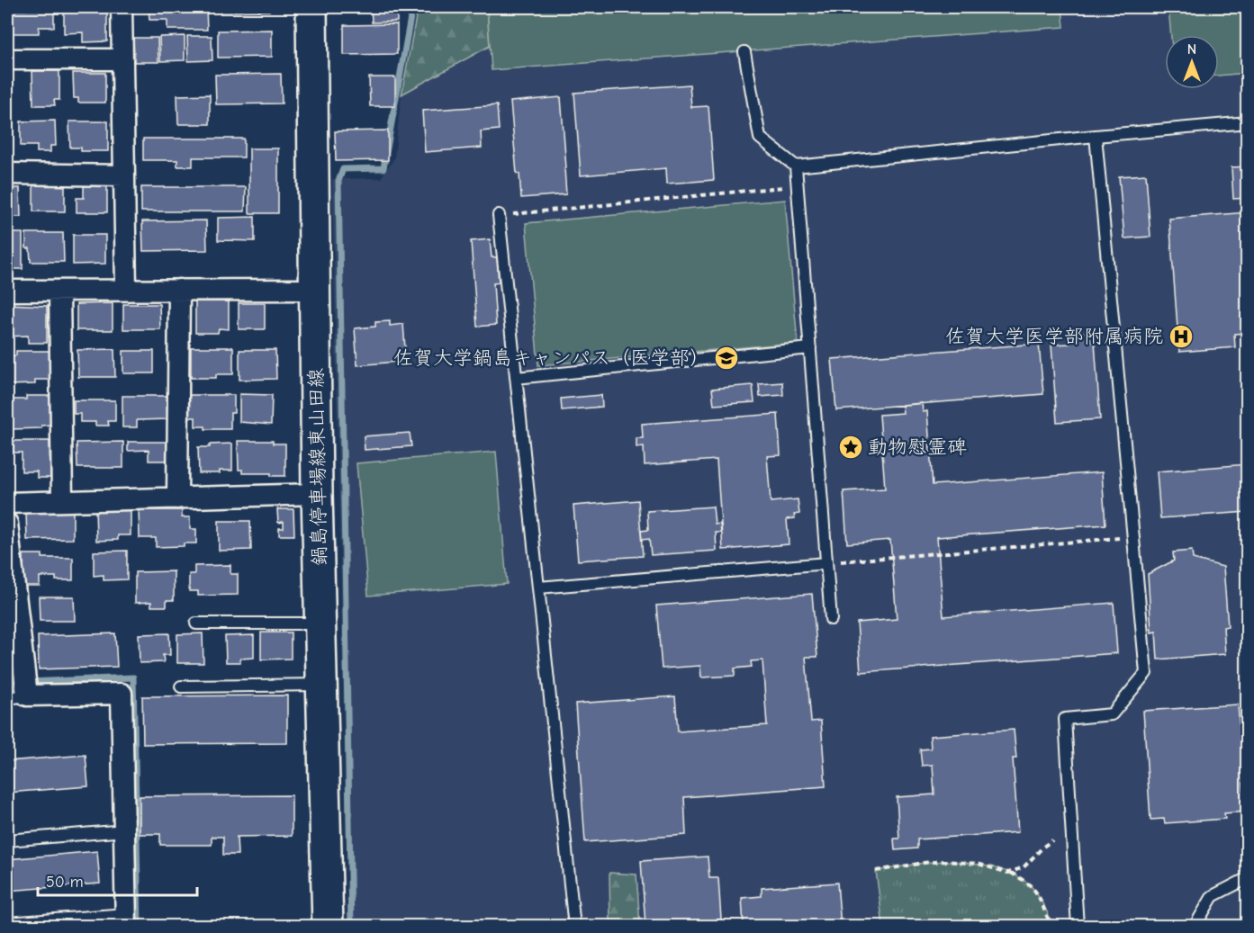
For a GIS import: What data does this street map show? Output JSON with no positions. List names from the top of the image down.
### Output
{
  "streets": {
    "main road": ["鍋島停車場線東山田線"]
  },
  "places": {
    "hospital": ["佐賀大学医学部附属病院"],
    "school or university": ["佐賀大学鍋島キャンパス（医学部）"],
    "place": ["動物慰霊碑"]
  },
  "scale_bar": "50 m",
  "north": "top"
}
